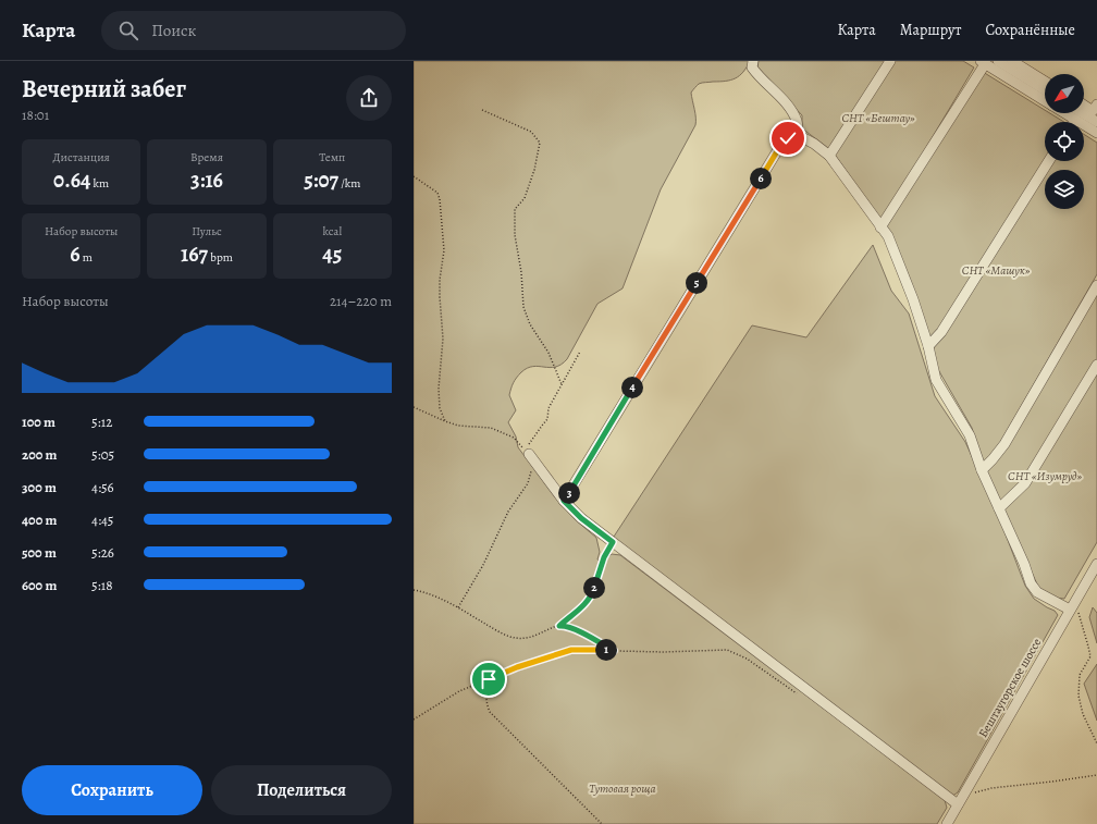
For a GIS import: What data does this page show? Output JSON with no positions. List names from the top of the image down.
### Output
{
  "streets": {
    "street": ["Бештаугорское шоссе"]
  },
  "parks": [
    "СНТ «Бештау»",
    "СНТ «Машук»",
    "СНТ «Изумруд»",
    "Тутовая роща"
  ],
  "north": "bottom left",
  "page": {
    "header": "Карта",
    "search": "Поиск",
    "nav": ["Карта", "Маршрут", "Сохранённые"],
    "heading": ["Вечерний забег", "18:01"],
    "stats": [
      ["Дистанция", "0.64 km"],
      ["Время", "3:16"],
      ["Темп", "5:07 /km"],
      ["Набор высоты", "6 m"],
      ["Пульс", "167 bpm"],
      ["kcal", "45"]
    ],
    "pins": [
      "6",
      "5",
      "4",
      "3",
      "2",
      "1"
    ],
    "chart": ["Набор высоты", "214–220 m"],
    "list": [
      {
        "name": "100 m",
        "note": "5:12"
      },
      {
        "name": "200 m",
        "note": "5:05"
      },
      {
        "name": "300 m",
        "note": "4:56"
      },
      {
        "name": "400 m",
        "note": "4:45"
      },
      {
        "name": "500 m",
        "note": "5:26"
      },
      {
        "name": "600 m",
        "note": "5:18"
      }
    ],
    "buttons": ["Сохранить", "Поделиться"]
  }
}
